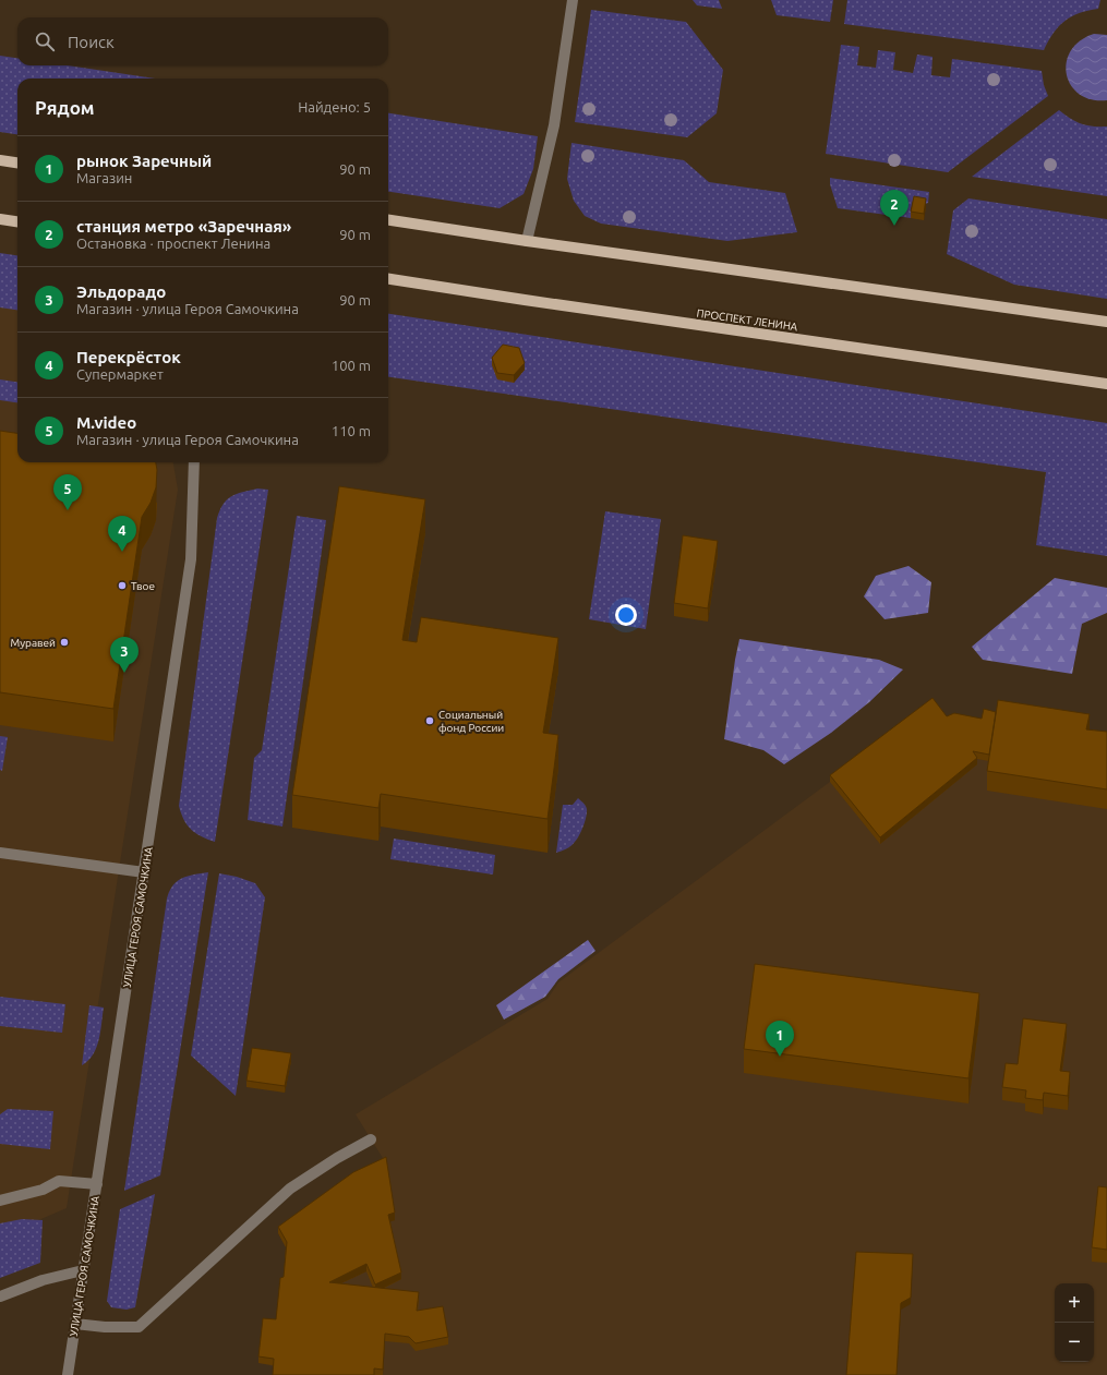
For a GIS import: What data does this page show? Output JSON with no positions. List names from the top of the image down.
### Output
{
  "streets": {
    "main road": ["ПРОСПЕКТ ЛЕНИНА"],
    "street": ["УЛИЦА ГЕРОЯ САМОЧКИНА"]
  },
  "places": ["Твое", "Муравей", "Социальный фонд России"],
  "page": {
    "search": "Поиск",
    "heading": ["Рядом", "Найдено: 5"],
    "list": [
      {
        "mark": "1",
        "name": "рынок Заречный",
        "note": "Магазин",
        "value": "90 m"
      },
      {
        "mark": "2",
        "name": "станция метро «Заречная»",
        "note": "Остановка · проспект Ленина",
        "value": "90 m"
      },
      {
        "mark": "3",
        "name": "Эльдорадо",
        "note": "Магазин · улица Героя Самочкина",
        "value": "90 m"
      },
      {
        "mark": "4",
        "name": "Перекрёсток",
        "note": "Супермаркет",
        "value": "100 m"
      },
      {
        "mark": "5",
        "name": "M.video",
        "note": "Магазин · улица Героя Самочкина",
        "value": "110 m"
      }
    ],
    "pins": [
      "2",
      "5",
      "4",
      "3",
      "1"
    ],
    "map_buttons": ["+", "−"]
  }
}
